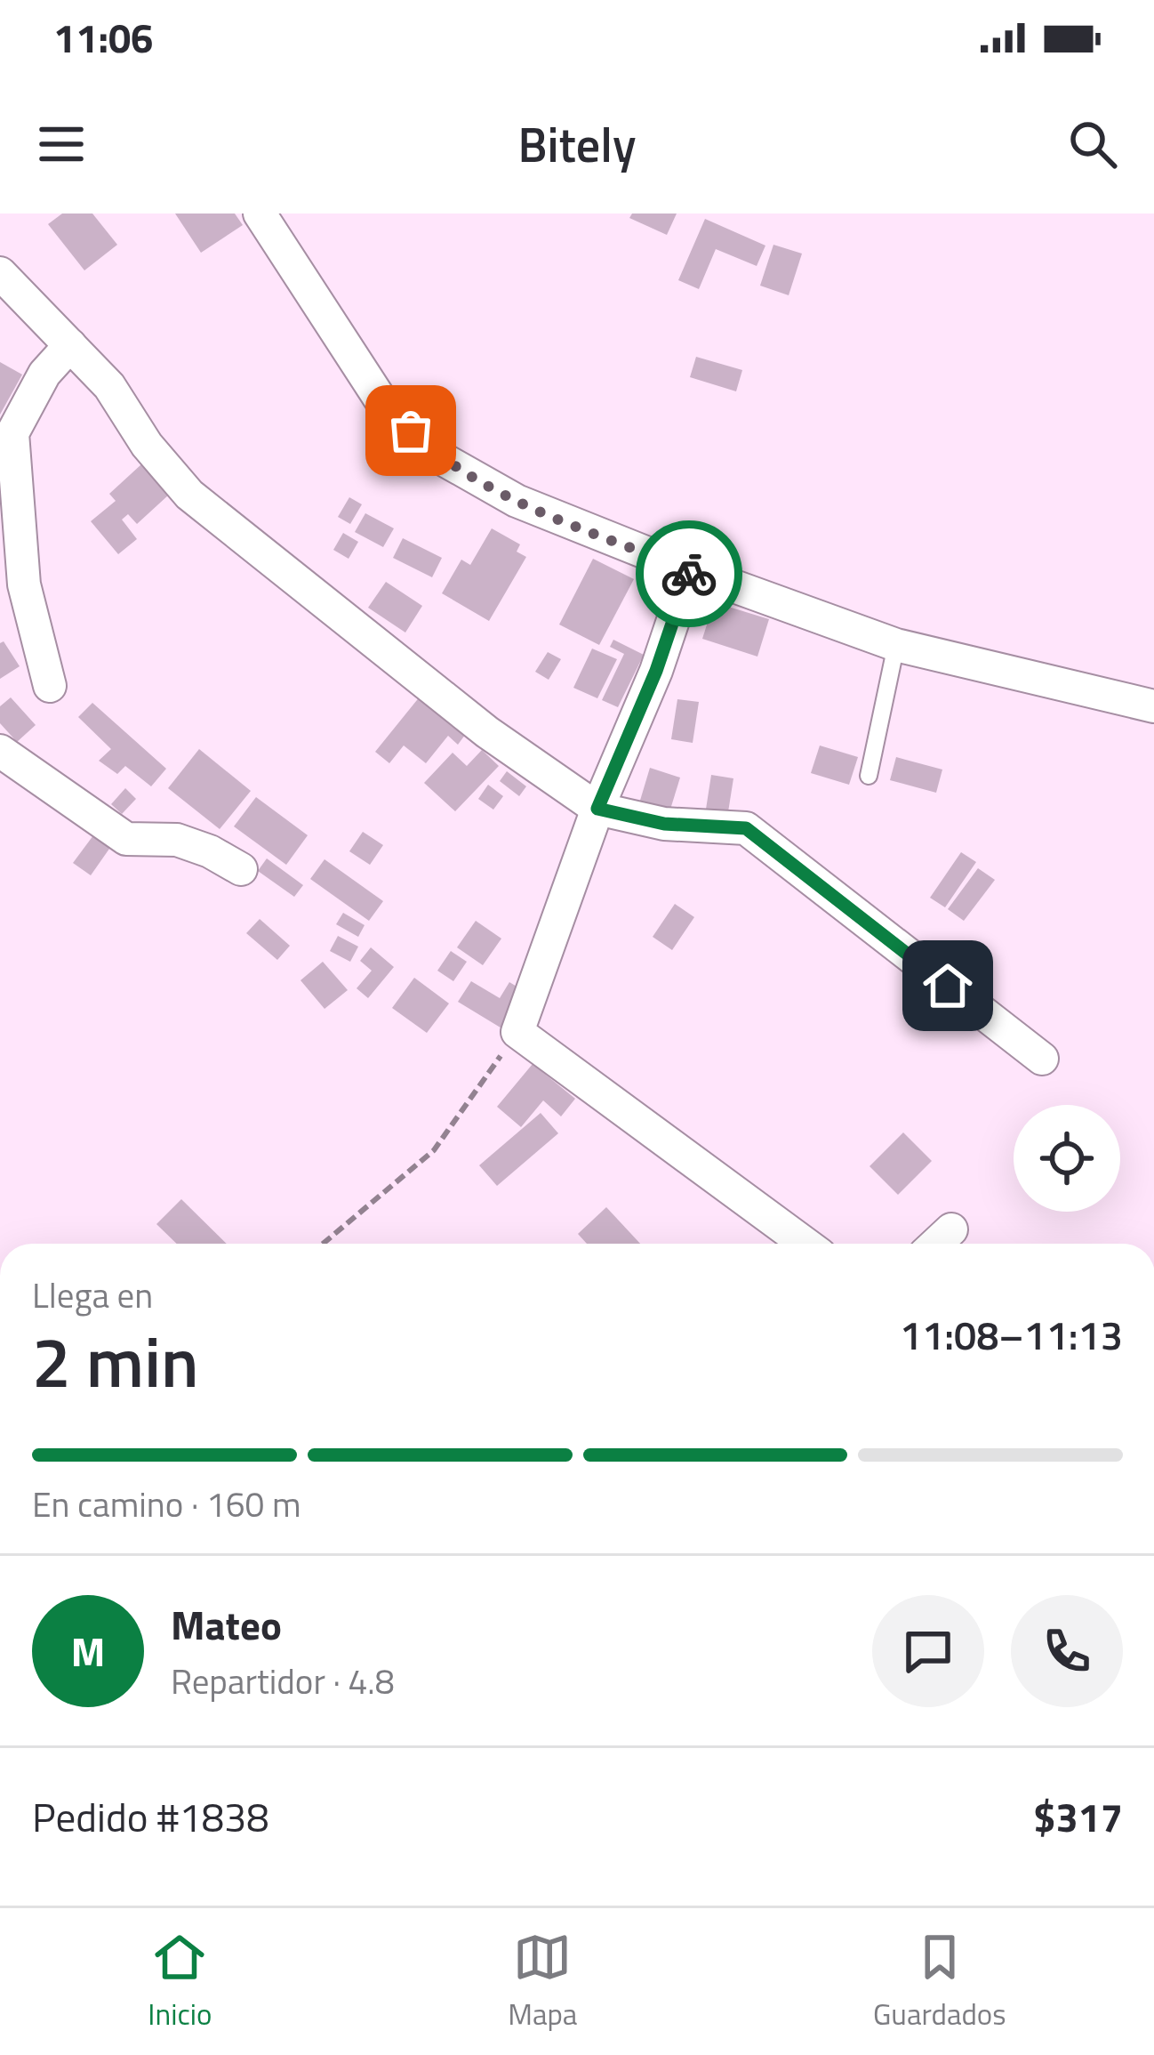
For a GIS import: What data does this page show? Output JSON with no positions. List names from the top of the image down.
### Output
{
  "page": {
    "status": "11:06",
    "header": "Bitely",
    "heading": ["2 min", "Llega en", "11:08–11:13"],
    "panel": [
      "Mateo",
      "Repartidor · 4.8",
      "Pedido #1838",
      "$317"
    ],
    "bar": "En camino · 160 m",
    "round": "M",
    "tabs": ["Inicio", "Mapa", "Guardados"]
  }
}
